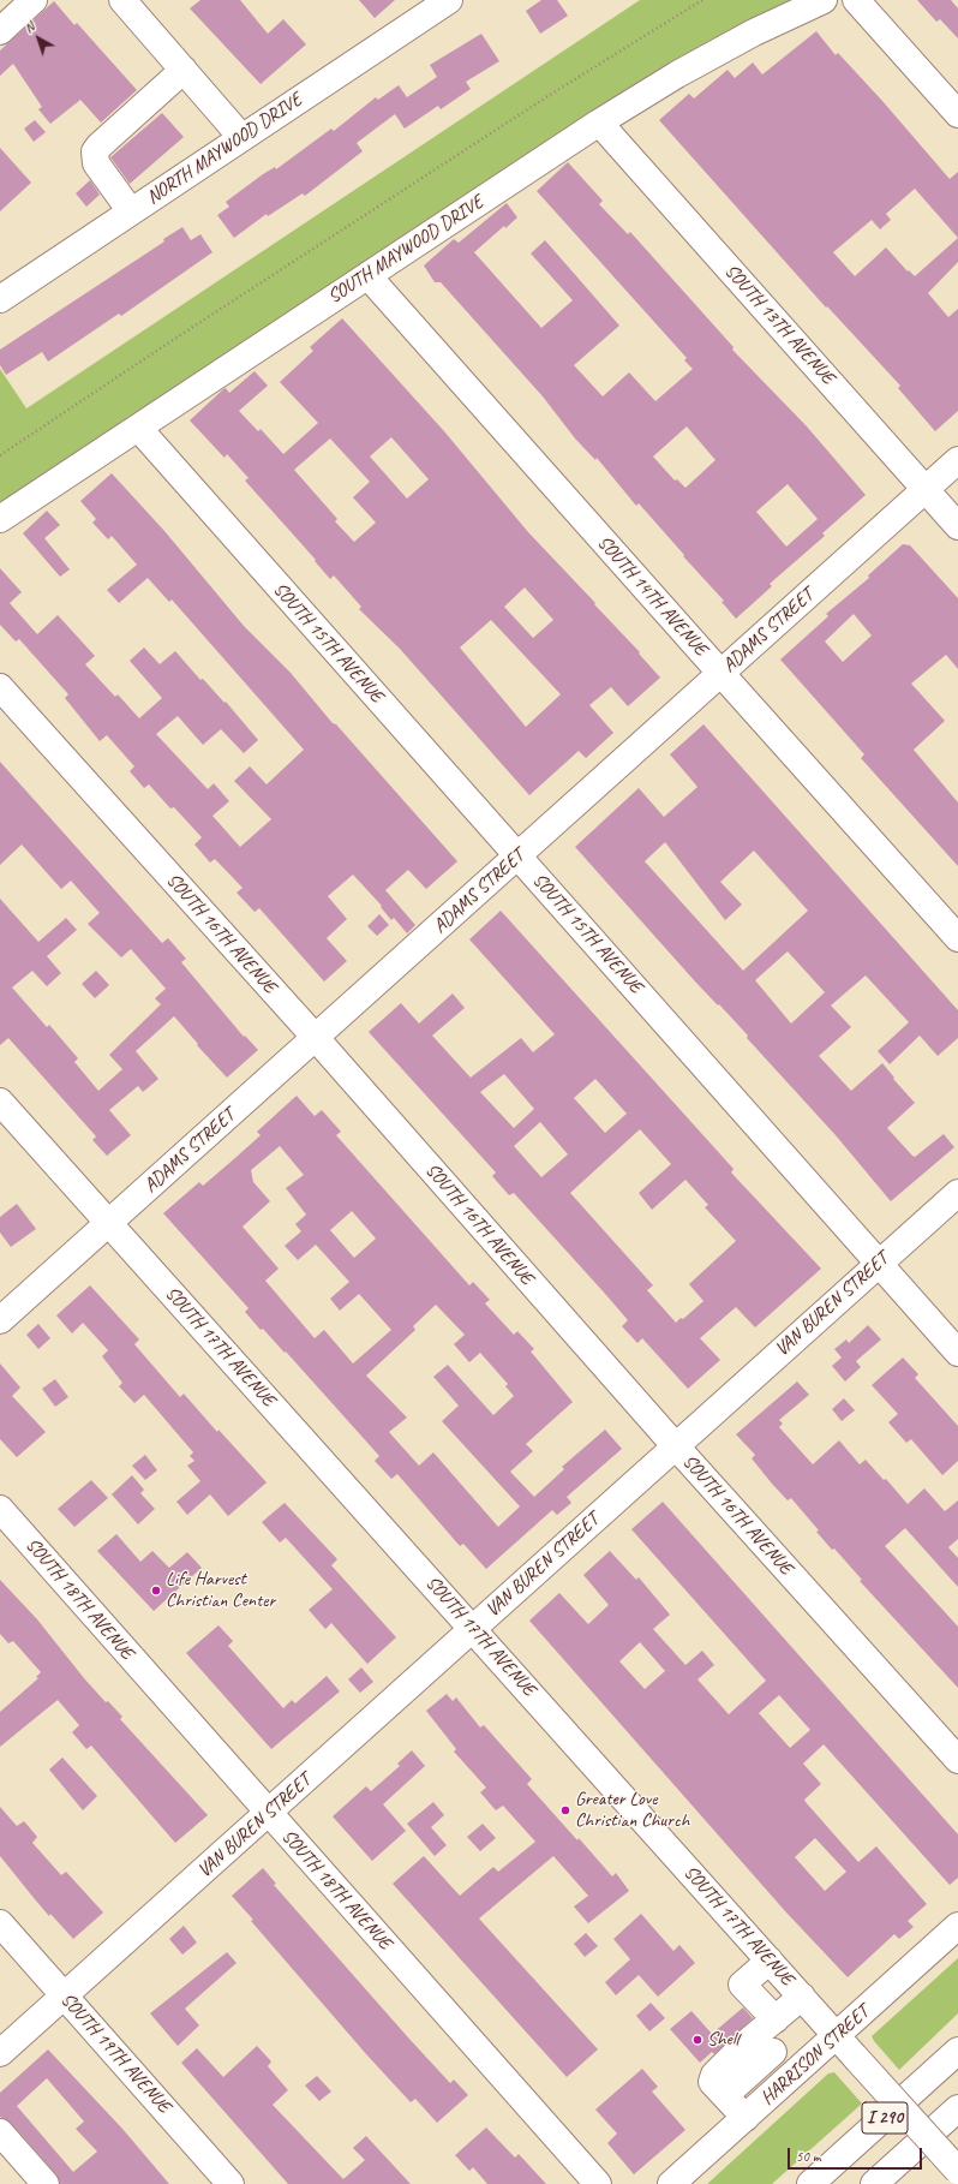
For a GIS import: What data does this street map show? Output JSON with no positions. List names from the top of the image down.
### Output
{
  "streets": {
    "main road": [
      "NORTH MAYWOOD DRIVE",
      "SOUTH MAYWOOD DRIVE",
      "SOUTH 13TH AVENUE",
      "SOUTH 14TH AVENUE",
      "ADAMS STREET",
      "SOUTH 15TH AVENUE",
      "SOUTH 16TH AVENUE",
      "VAN BUREN STREET",
      "SOUTH 17TH AVENUE",
      "SOUTH 18TH AVENUE",
      "SOUTH 19TH AVENUE",
      "HARRISON STREET",
      "I 290"
    ]
  },
  "crossings": [
    ["SOUTH MAYWOOD DRIVE", "SOUTH 13TH AVENUE"],
    ["SOUTH MAYWOOD DRIVE", "SOUTH 14TH AVENUE"],
    ["SOUTH MAYWOOD DRIVE", "SOUTH 15TH AVENUE"],
    ["SOUTH 13TH AVENUE", "ADAMS STREET"],
    ["SOUTH 14TH AVENUE", "ADAMS STREET"],
    ["ADAMS STREET", "SOUTH 15TH AVENUE"],
    ["ADAMS STREET", "SOUTH 16TH AVENUE"],
    ["ADAMS STREET", "SOUTH 17TH AVENUE"],
    ["SOUTH 15TH AVENUE", "VAN BUREN STREET"],
    ["SOUTH 16TH AVENUE", "VAN BUREN STREET"],
    ["VAN BUREN STREET", "SOUTH 17TH AVENUE"],
    ["VAN BUREN STREET", "SOUTH 18TH AVENUE"],
    ["VAN BUREN STREET", "SOUTH 19TH AVENUE"],
    ["SOUTH 17TH AVENUE", "HARRISON STREET"]
  ],
  "places": ["Life Harvest Christian Center", "Greater Love Christian Church", "Shell"],
  "scale_bar": "50 m",
  "north": "top left"
}
